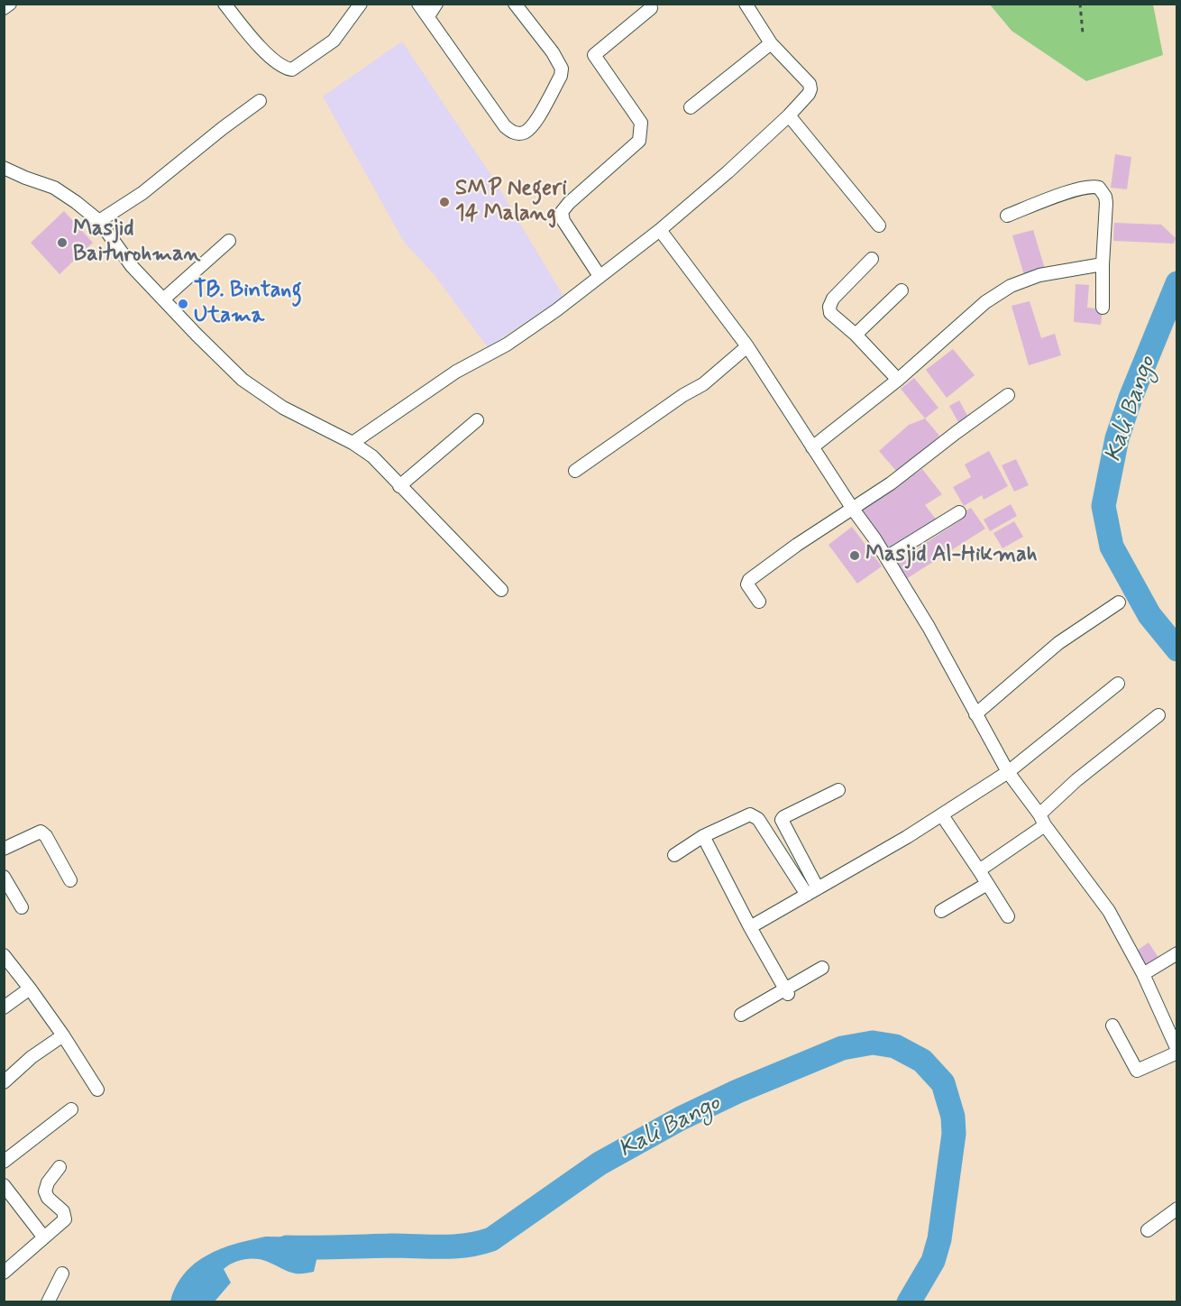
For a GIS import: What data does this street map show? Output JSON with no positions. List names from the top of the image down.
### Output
{
  "water": ["Kali Bango"],
  "places": [
    "SMP Negeri 14 Malang",
    "Masjid Baiturohman",
    "TB. Bintang Utama",
    "Masjid Al-Hikmah"
  ]
}
